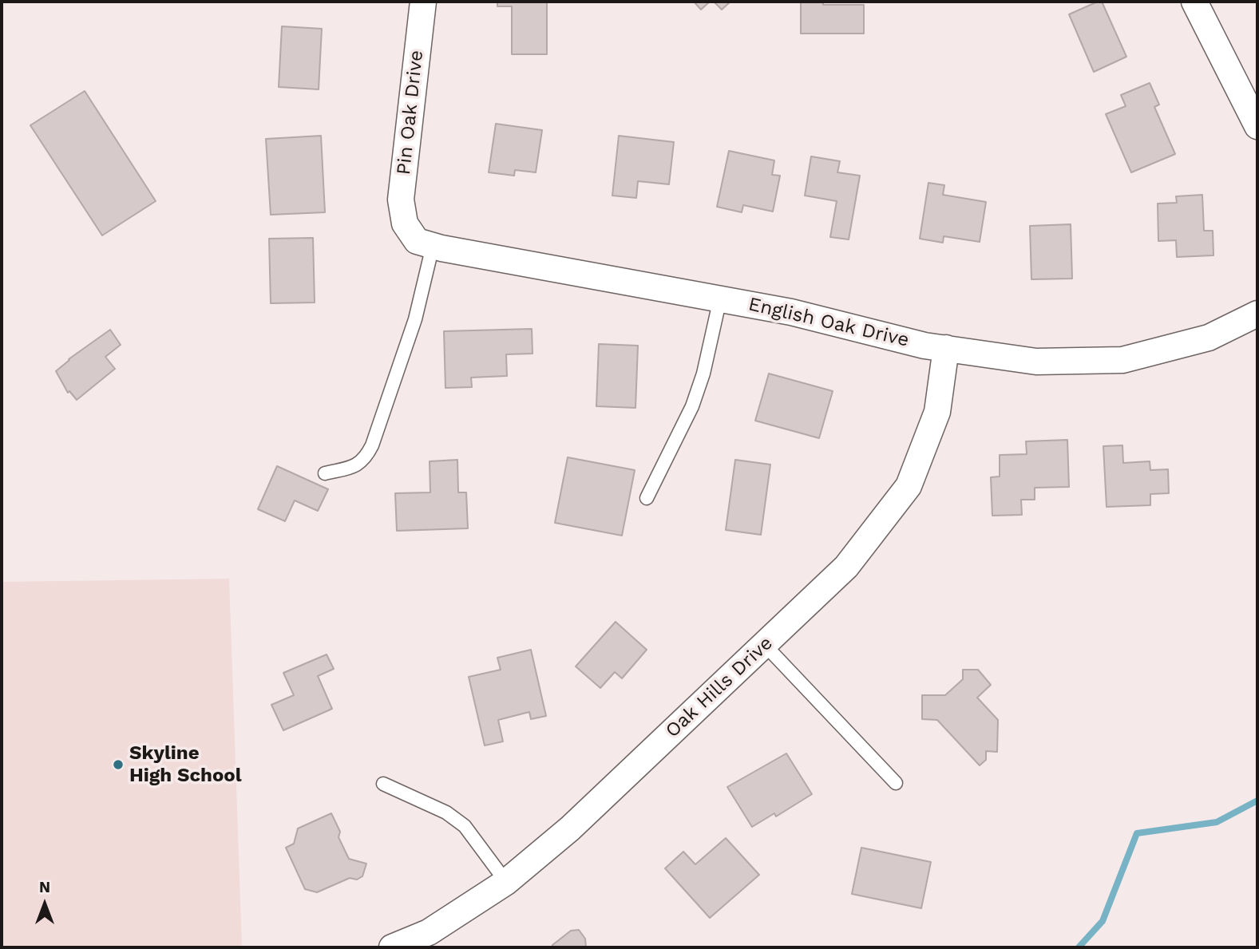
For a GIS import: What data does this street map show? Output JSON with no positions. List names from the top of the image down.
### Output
{
  "streets": {
    "street": ["Pin Oak Drive", "English Oak Drive", "Oak Hills Drive"]
  },
  "crossings": [
    ["Pin Oak Drive", "English Oak Drive"],
    ["English Oak Drive", "Oak Hills Drive"]
  ],
  "places": ["Skyline High School"],
  "north": "top"
}
